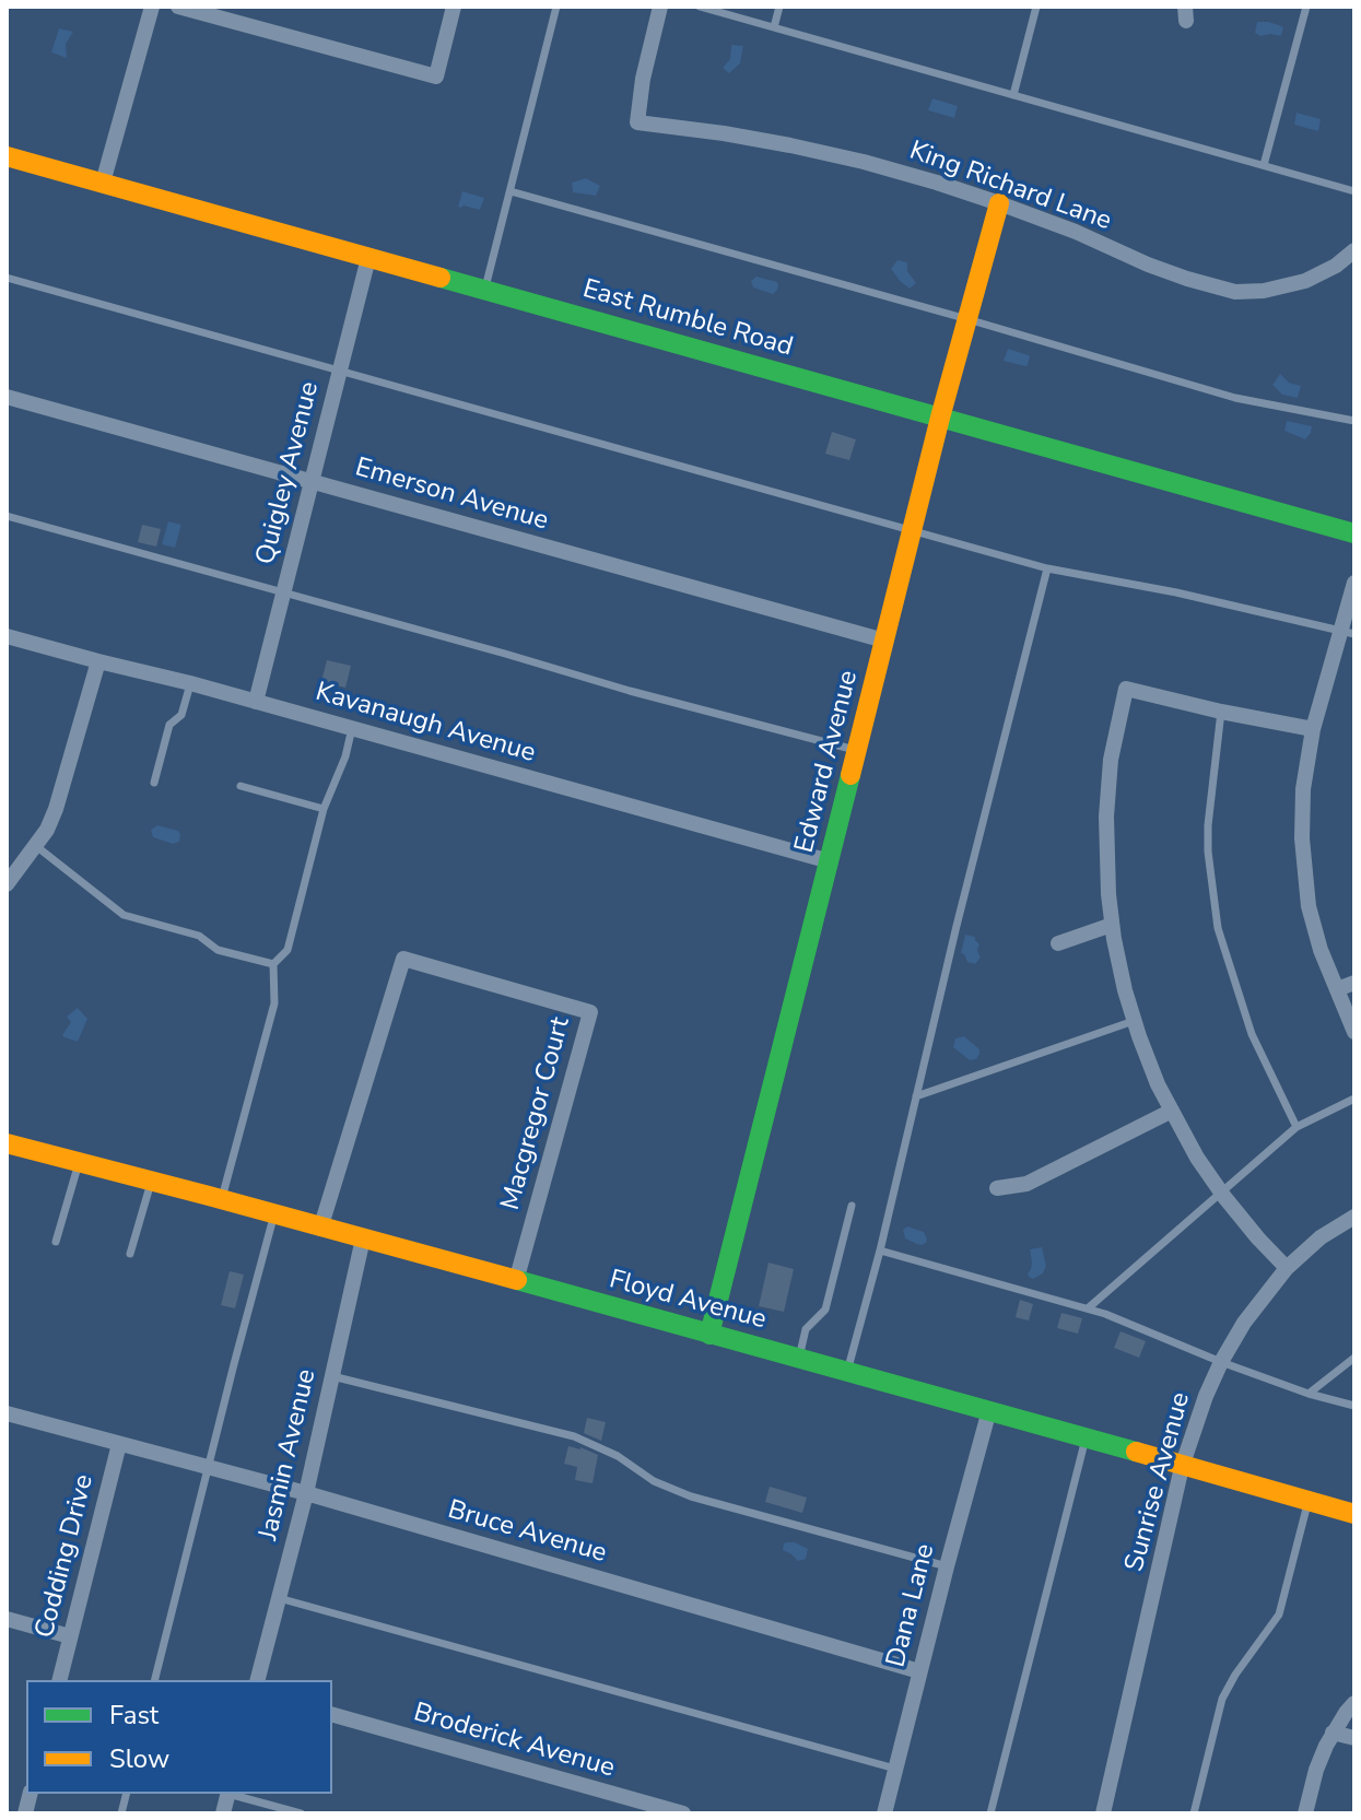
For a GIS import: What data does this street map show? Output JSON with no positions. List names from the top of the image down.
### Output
{
  "streets": {
    "street": [
      "King Richard Lane",
      "East Rumble Road",
      "Quigley Avenue",
      "Emerson Avenue",
      "Kavanaugh Avenue",
      "Edward Avenue",
      "Macgregor Court",
      "Floyd Avenue",
      "Jasmin Avenue",
      "Sunrise Avenue",
      "Bruce Avenue",
      "Codding Drive",
      "Dana Lane",
      "Broderick Avenue"
    ]
  },
  "crossings": [
    ["King Richard Lane", "Edward Avenue"],
    ["East Rumble Road", "Quigley Avenue"],
    ["East Rumble Road", "Edward Avenue"],
    ["Quigley Avenue", "Emerson Avenue"],
    ["Quigley Avenue", "Kavanaugh Avenue"],
    ["Emerson Avenue", "Edward Avenue"],
    ["Kavanaugh Avenue", "Edward Avenue"],
    ["Edward Avenue", "Floyd Avenue"],
    ["Macgregor Court", "Floyd Avenue"],
    ["Floyd Avenue", "Jasmin Avenue"],
    ["Floyd Avenue", "Sunrise Avenue"],
    ["Floyd Avenue", "Dana Lane"],
    ["Jasmin Avenue", "Bruce Avenue"],
    ["Bruce Avenue", "Codding Drive"],
    ["Bruce Avenue", "Dana Lane"]
  ],
  "legend": ["Fast", "Slow"]
}
